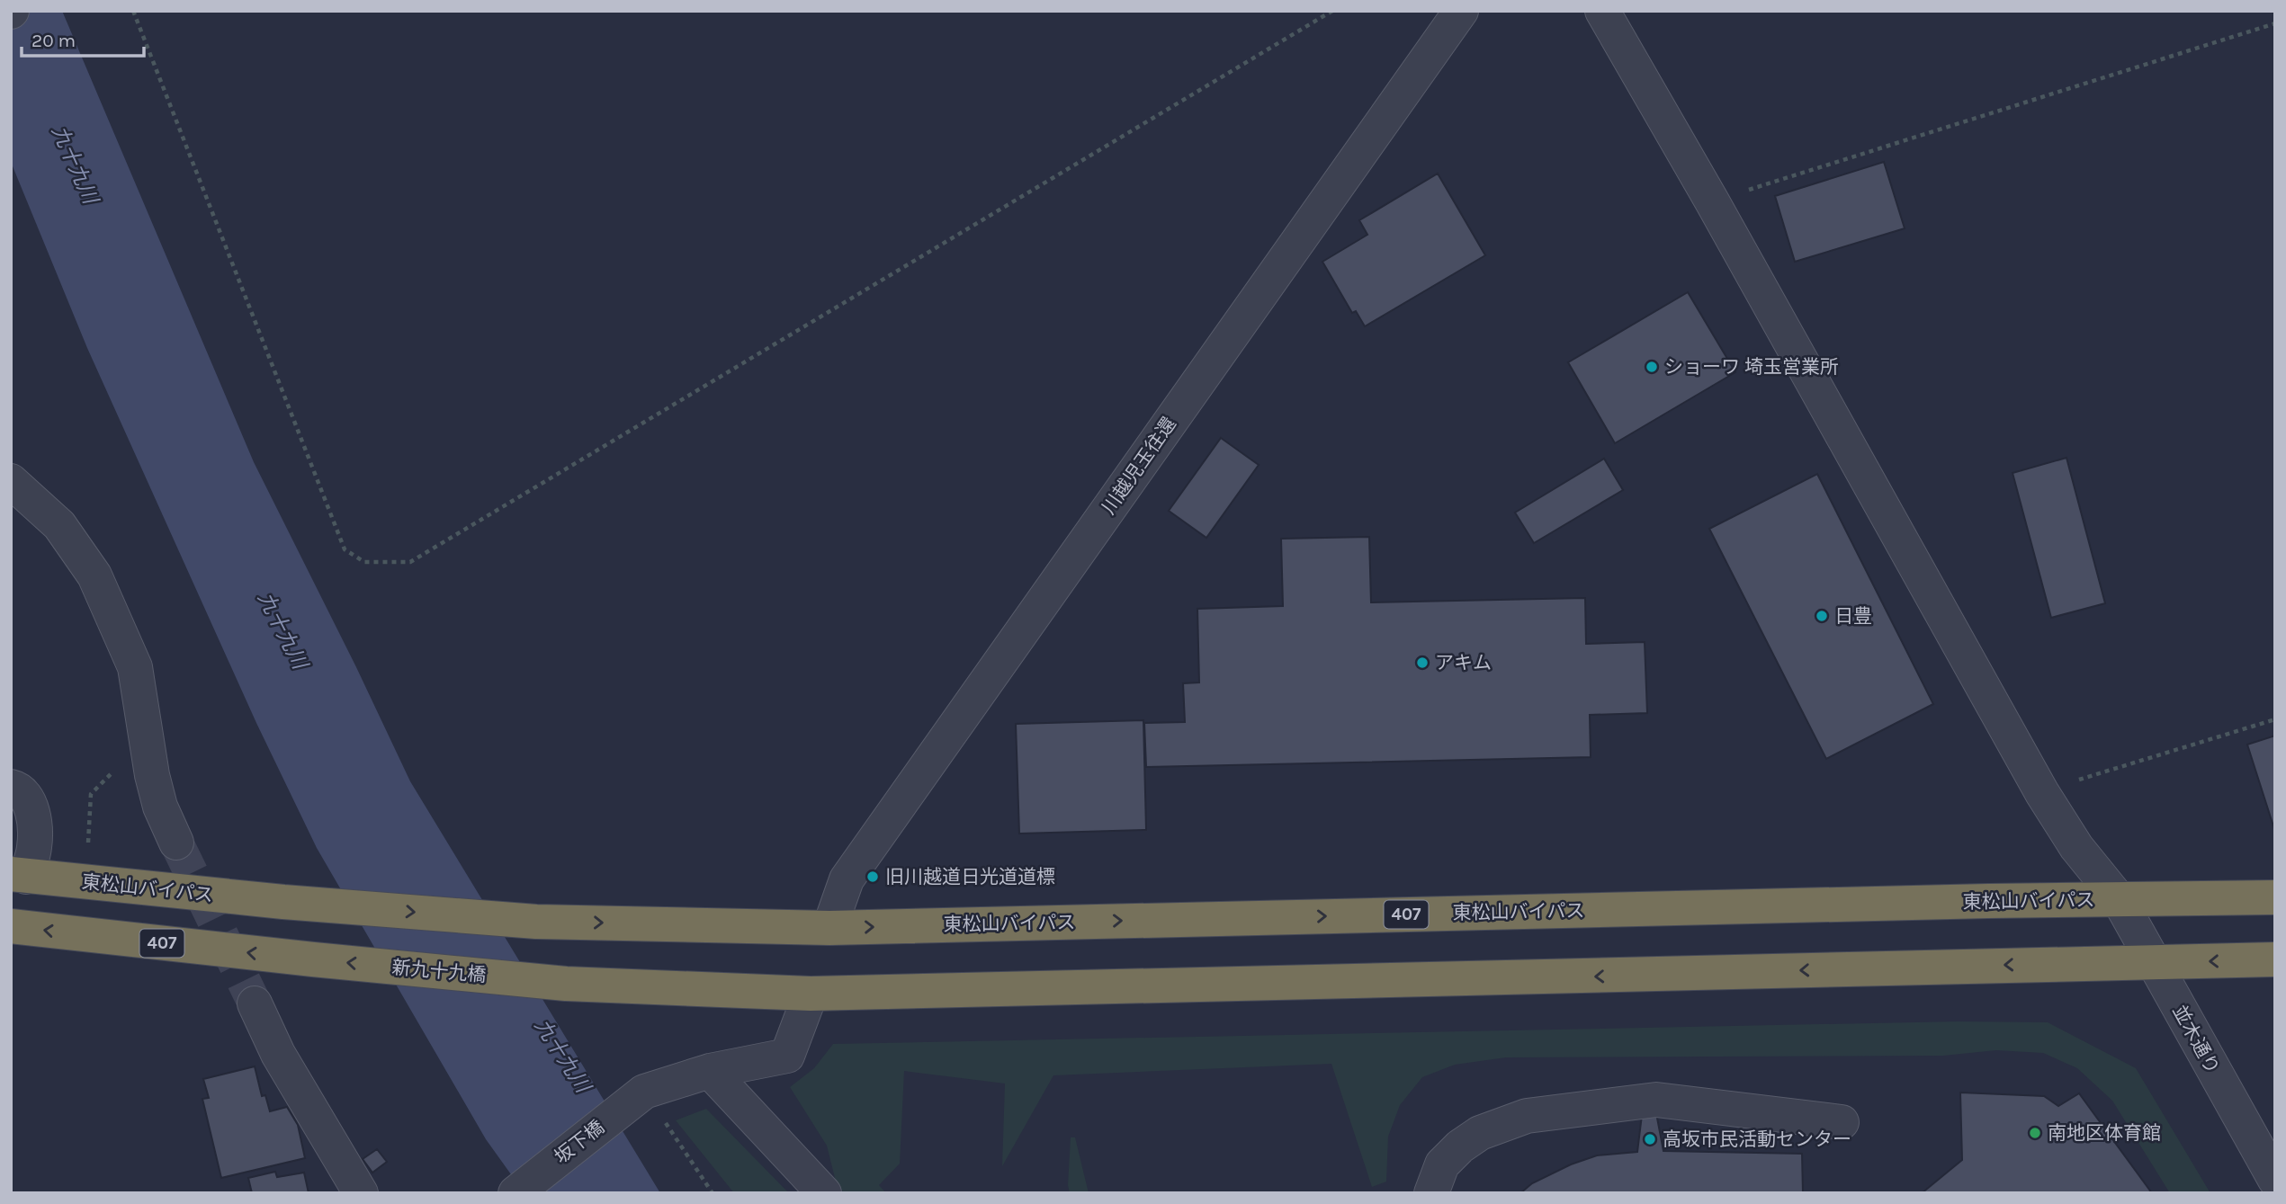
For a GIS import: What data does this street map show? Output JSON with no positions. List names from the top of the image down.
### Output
{
  "streets": {
    "highway": ["東松山バイパス", "407", "新九十九橋"],
    "street": ["川越児玉往還", "並木通り", "坂下橋"]
  },
  "crossings": [
    ["川越児玉往還", "東松山バイパス"],
    ["東松山バイパス", "並木通り"],
    ["407", "新九十九橋"],
    ["407", "並木通り"]
  ],
  "one_way": ["新九十九橋"],
  "water": ["九十九川"],
  "places": [
    "ショーワ 埼玉営業所",
    "日豊",
    "アキム",
    "旧川越道日光道道標",
    "南地区体育館",
    "高坂市民活動センター"
  ],
  "scale_bar": "20 m"
}
